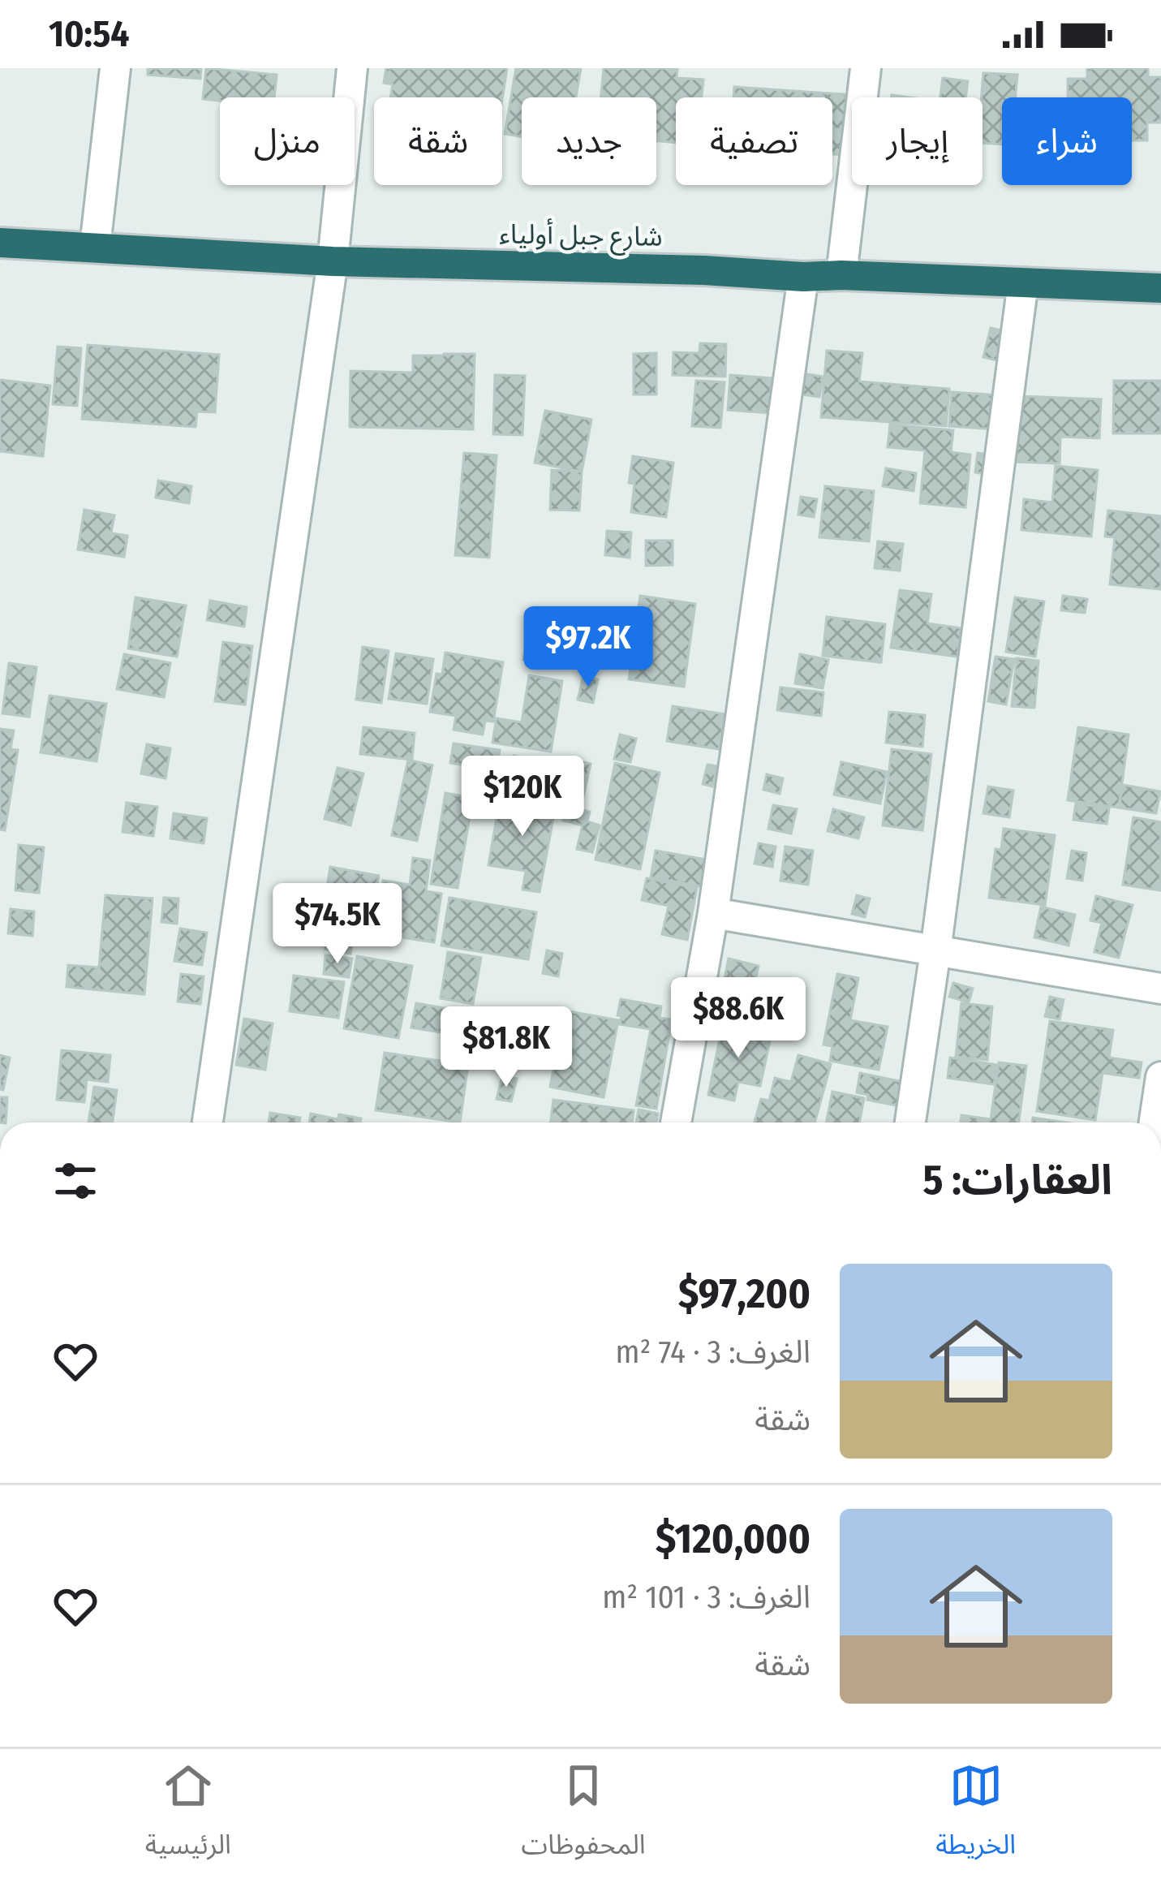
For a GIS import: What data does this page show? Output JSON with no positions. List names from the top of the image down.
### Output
{
  "streets": {
    "highway": ["شارع جبل أولياء"]
  },
  "page": {
    "status": "10:54",
    "chip": [
      "شراء",
      "إيجار",
      "تصفية",
      "جديد",
      "شقة",
      "منزل"
    ],
    "price": [
      "$97.2K",
      "$120K",
      "$74.5K",
      "$88.6K",
      "$81.8K"
    ],
    "heading": "العقارات: 5",
    "list": [
      {
        "name": "$97,200",
        "note": "الغرف: 3 · 74 m² · شقة"
      },
      {
        "name": "$120,000",
        "note": "الغرف: 3 · 101 m² · شقة"
      }
    ],
    "tabs": ["الخريطة", "المحفوظات", "الرئيسية"]
  }
}
